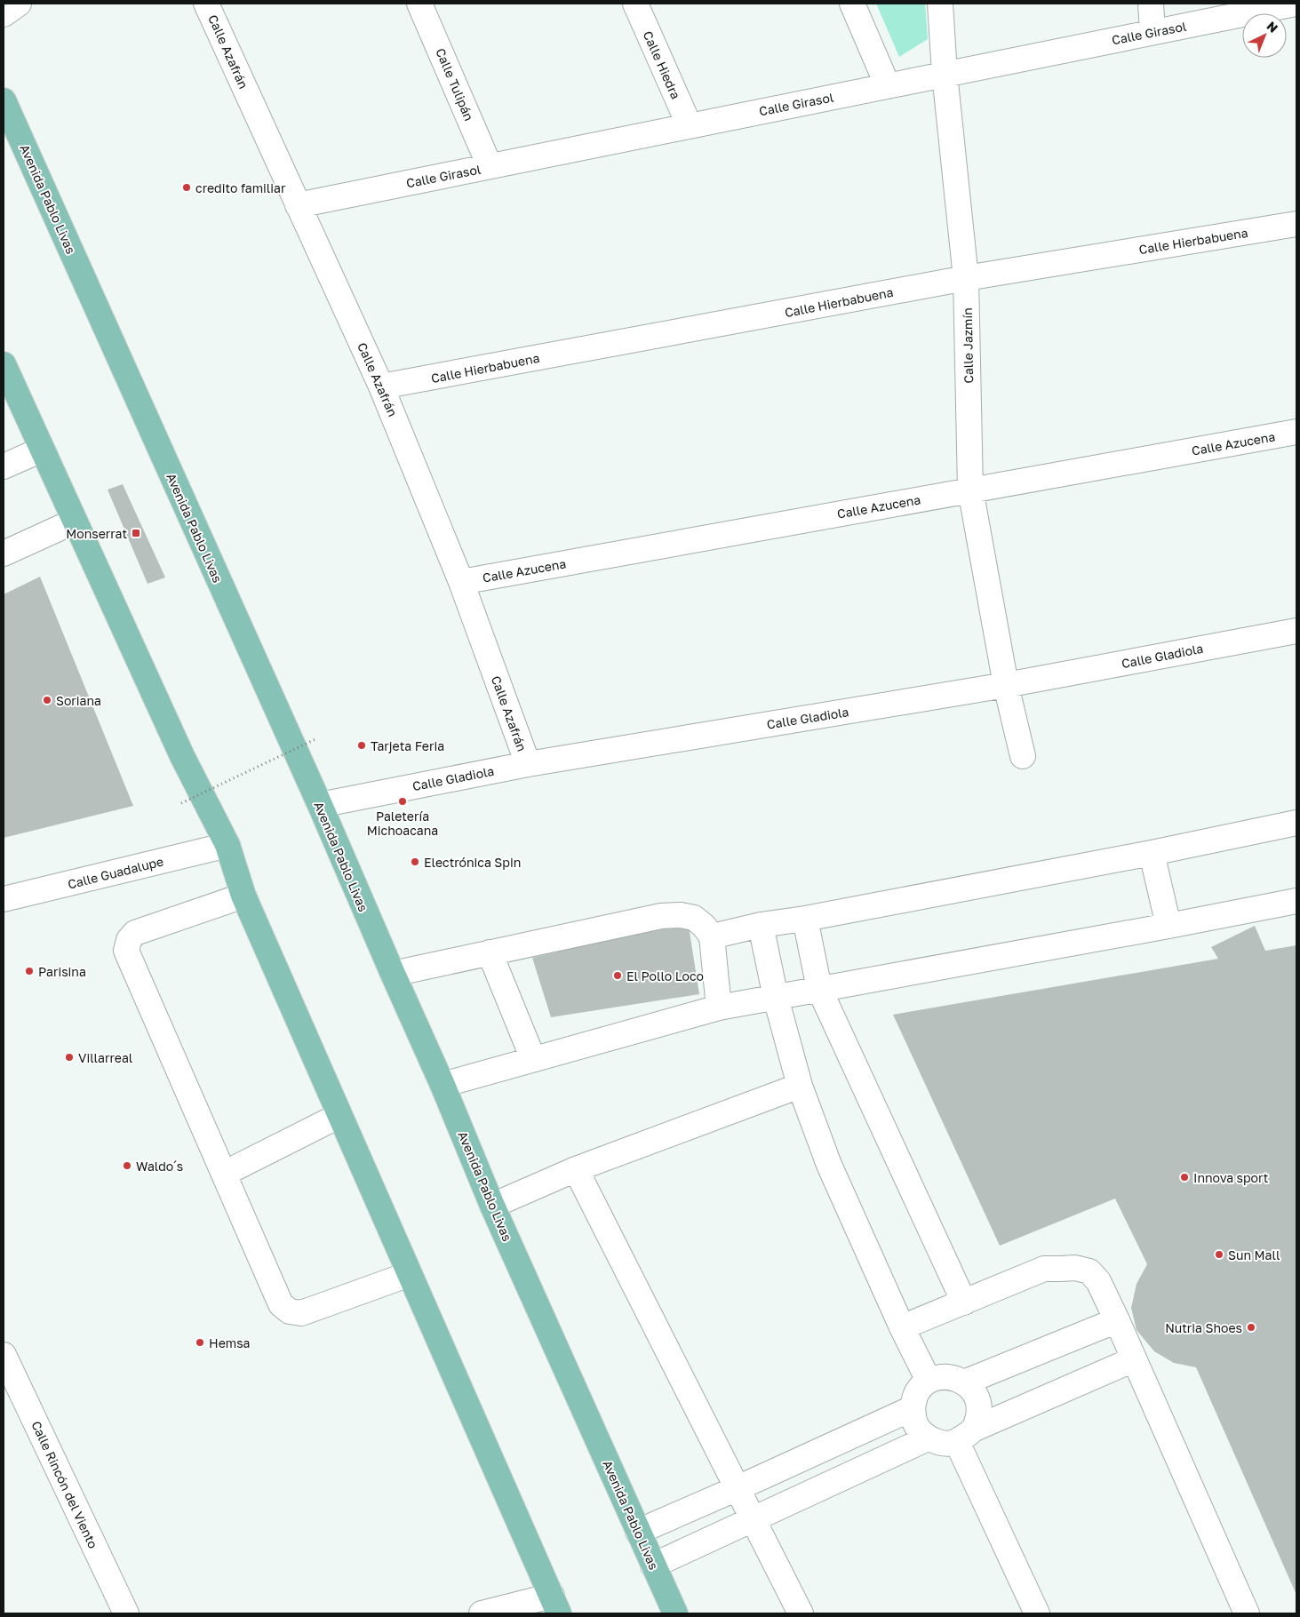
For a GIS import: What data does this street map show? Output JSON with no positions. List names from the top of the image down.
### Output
{
  "streets": {
    "main road": ["Avenida Pablo Livas"],
    "street": [
      "Calle Girasol",
      "Calle Azafrán",
      "Calle Hiedra",
      "Calle Tulipán",
      "Calle Hierbabuena",
      "Calle Jazmín",
      "Calle Azucena",
      "Calle Gladiola",
      "Calle Guadalupe",
      "Calle Rincón del Viento"
    ]
  },
  "crossings": [
    ["Calle Girasol", "Calle Azafrán"],
    ["Calle Girasol", "Calle Hiedra"],
    ["Calle Girasol", "Calle Tulipán"],
    ["Calle Girasol", "Calle Jazmín"],
    ["Calle Azafrán", "Calle Hierbabuena"],
    ["Calle Azafrán", "Calle Azucena"],
    ["Calle Azafrán", "Calle Gladiola"],
    ["Avenida Pablo Livas", "Calle Gladiola"],
    ["Calle Hierbabuena", "Calle Jazmín"],
    ["Calle Jazmín", "Calle Azucena"],
    ["Calle Jazmín", "Calle Gladiola"]
  ],
  "places": {
    "other": [
      "credito familiar",
      "Soriana",
      "Tarjeta Feria",
      "Paletería Michoacana",
      "Electrónica Spin",
      "Parisina",
      "El Pollo Loco",
      "Villarreal",
      "Waldo´s",
      "Innova sport",
      "Sun Mall",
      "Nutria Shoes",
      "Hemsa"
    ],
    "transit": ["Monserrat"]
  },
  "north": "top right"
}
